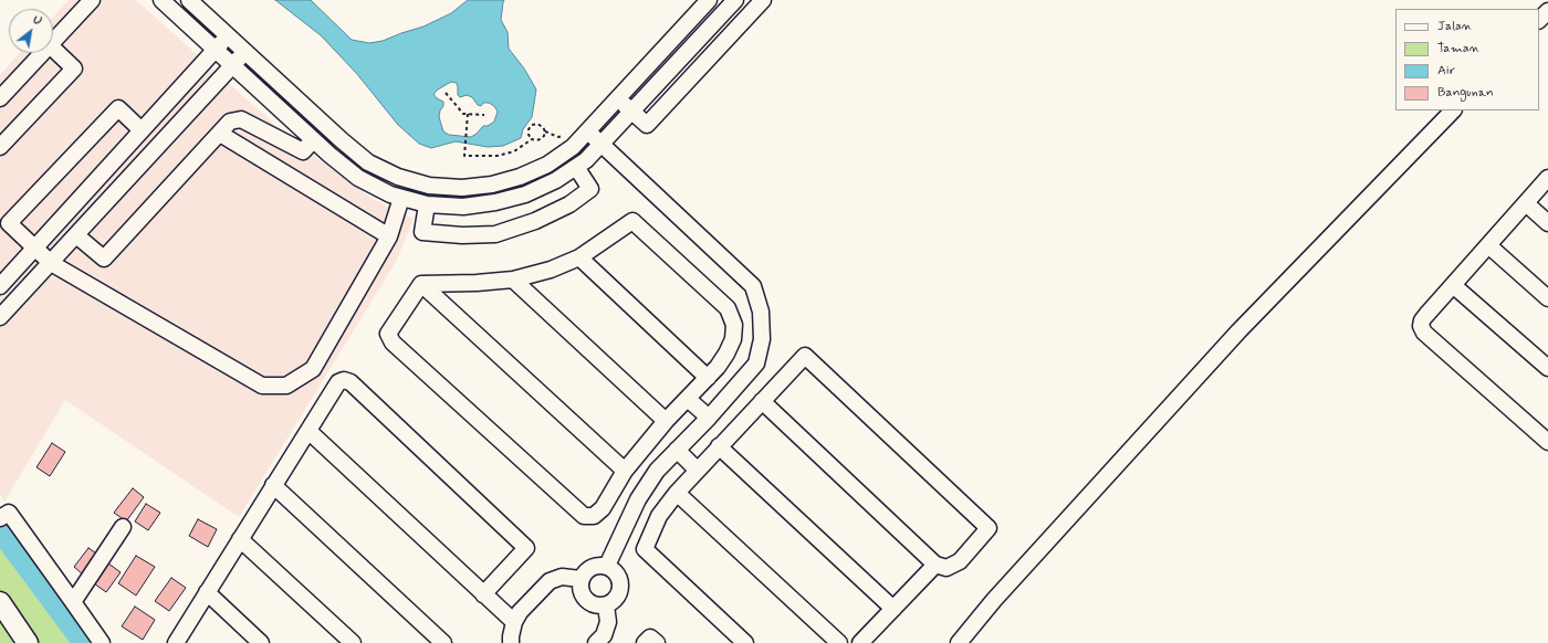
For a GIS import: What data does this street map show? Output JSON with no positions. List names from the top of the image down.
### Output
{
  "legend": [
    "Jalan",
    "Taman",
    "Air",
    "Bangunan"
  ],
  "north": "top right"
}
